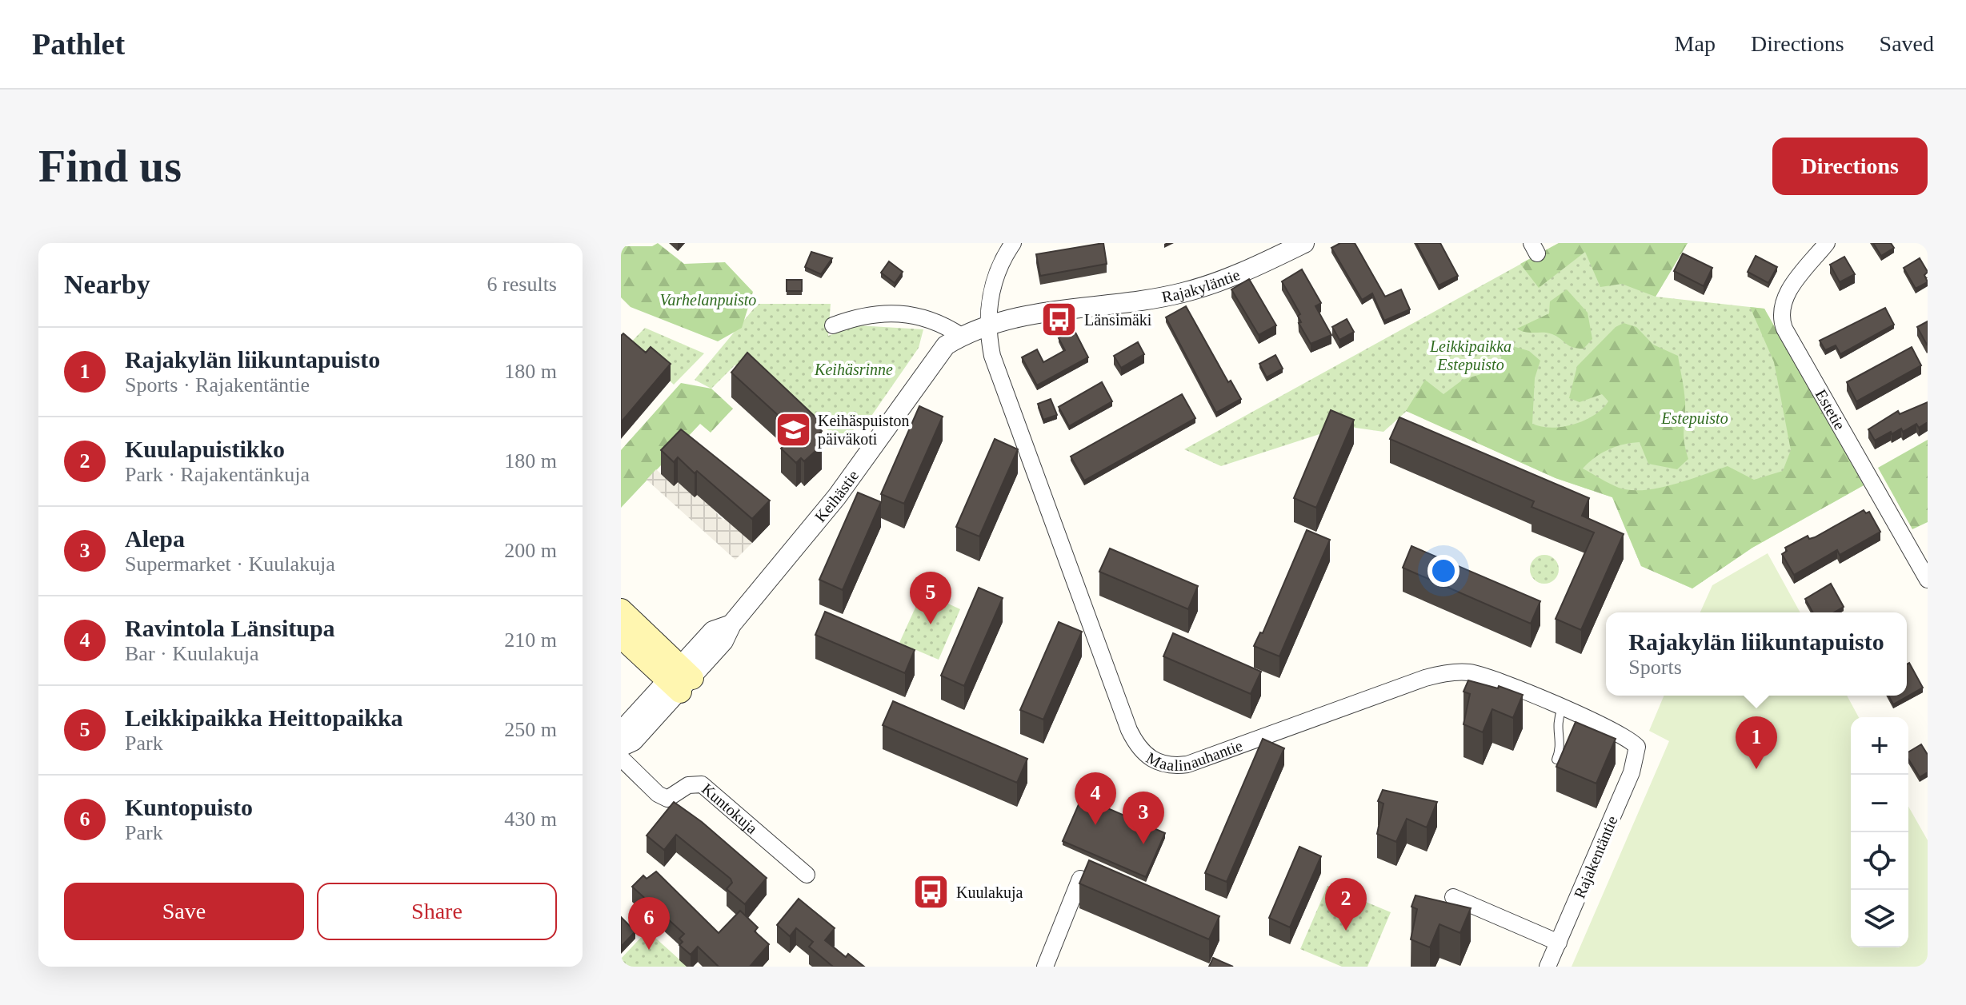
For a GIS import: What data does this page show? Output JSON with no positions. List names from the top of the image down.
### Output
{
  "streets": {
    "street": [
      "Rajakyläntie",
      "Estetie",
      "Keihästie",
      "Maalinauhantie",
      "Kuntokuja",
      "Rajakentäntie"
    ]
  },
  "crossings": [
    ["Rajakyläntie", "Keihästie"],
    ["Rajakyläntie", "Maalinauhantie"],
    ["Maalinauhantie", "Rajakentäntie"]
  ],
  "parks": [
    "Varhelanpuisto",
    "Leikkipaikka Estepuisto",
    "Keihäsrinne",
    "Estepuisto"
  ],
  "places": {
    "bus stop": ["Länsimäki", "Kuulakuja"],
    "school or university": ["Keihäspuiston päiväkoti"]
  },
  "page": {
    "header": "Pathlet",
    "nav": ["Map", "Directions", "Saved"],
    "buttons": [
      "Directions",
      ["Save", "Share"]
    ],
    "title": "Find us",
    "heading": ["Nearby", "6 results"],
    "list": [
      {
        "mark": "1",
        "name": "Rajakylän liikuntapuisto",
        "note": "Sports · Rajakentäntie",
        "value": "180 m"
      },
      {
        "mark": "2",
        "name": "Kuulapuistikko",
        "note": "Park · Rajakentänkuja",
        "value": "180 m"
      },
      {
        "mark": "3",
        "name": "Alepa",
        "note": "Supermarket · Kuulakuja",
        "value": "200 m"
      },
      {
        "mark": "4",
        "name": "Ravintola Länsitupa",
        "note": "Bar · Kuulakuja",
        "value": "210 m"
      },
      {
        "mark": "5",
        "name": "Leikkipaikka Heittopaikka",
        "note": "Park",
        "value": "250 m"
      },
      {
        "mark": "6",
        "name": "Kuntopuisto",
        "note": "Park",
        "value": "430 m"
      }
    ],
    "pins": [
      "5",
      "1",
      "4",
      "3",
      "2",
      "6"
    ],
    "popup": ["Rajakylän liikuntapuisto", "Sports"],
    "map_buttons": ["+", "−"]
  }
}
